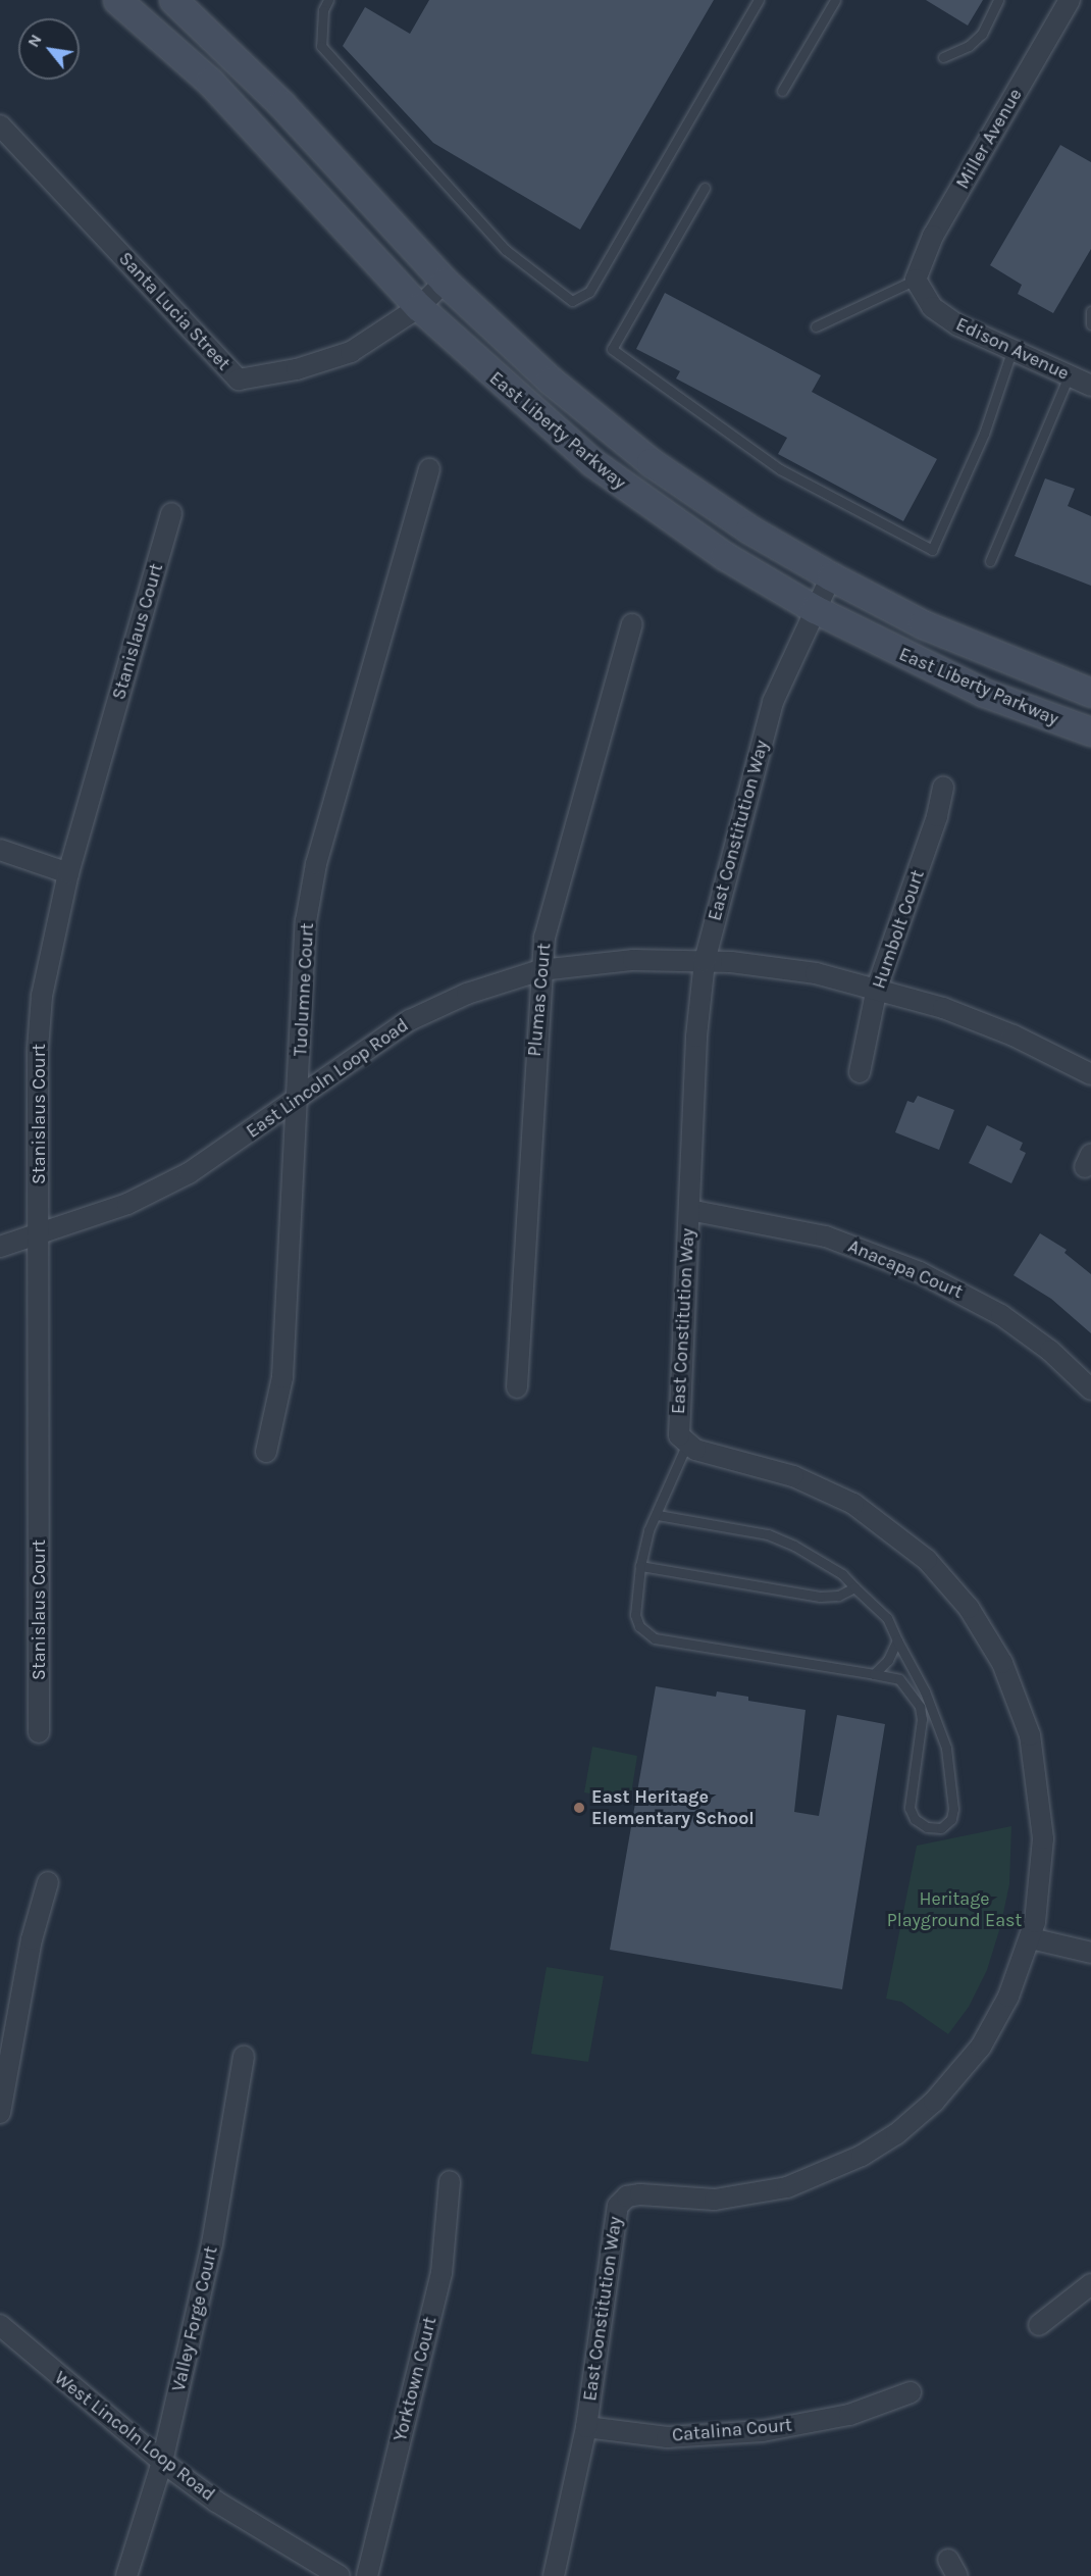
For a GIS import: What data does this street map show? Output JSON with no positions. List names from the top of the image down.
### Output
{
  "streets": {
    "street": [
      "Miller Avenue",
      "Santa Lucia Street",
      "Edison Avenue",
      "East Liberty Parkway",
      "Stanislaus Court",
      "East Constitution Way",
      "Humbolt Court",
      "Tuolumne Court",
      "Plumas Court",
      "East Lincoln Loop Road",
      "Anacapa Court",
      "Valley Forge Court",
      "Yorktown Court",
      "Catalina Court",
      "West Lincoln Loop Road"
    ]
  },
  "crossings": [
    ["Miller Avenue", "Edison Avenue"],
    ["Santa Lucia Street", "East Liberty Parkway"],
    ["East Liberty Parkway", "East Constitution Way"],
    ["Stanislaus Court", "East Lincoln Loop Road"],
    ["East Constitution Way", "East Lincoln Loop Road"],
    ["East Constitution Way", "Anacapa Court"],
    ["East Constitution Way", "Catalina Court"],
    ["Humbolt Court", "East Lincoln Loop Road"],
    ["Tuolumne Court", "East Lincoln Loop Road"],
    ["Plumas Court", "East Lincoln Loop Road"],
    ["Valley Forge Court", "West Lincoln Loop Road"]
  ],
  "parks": ["Heritage Playground East"],
  "places": ["East Heritage Elementary School"],
  "north": "top left"
}
